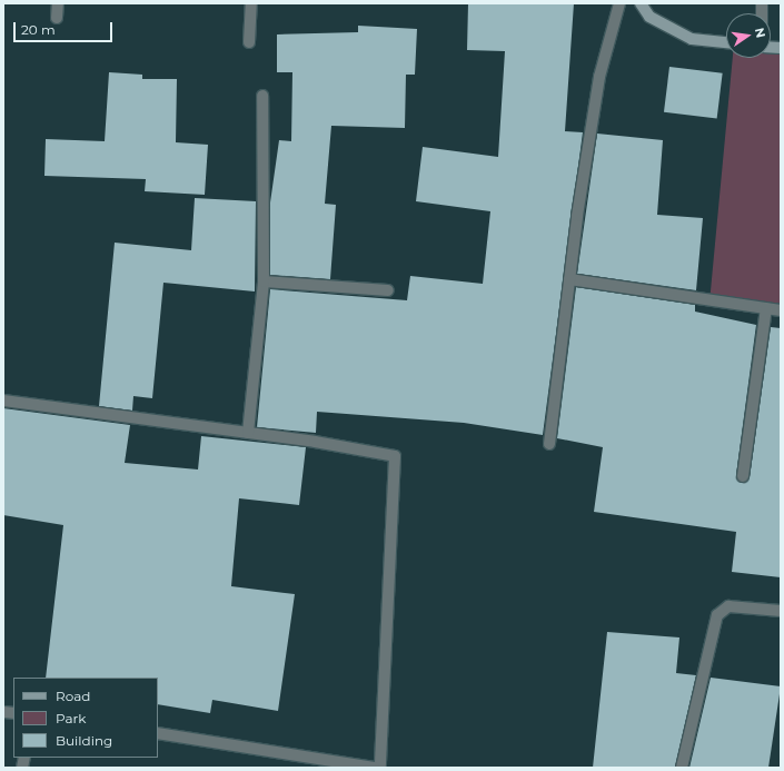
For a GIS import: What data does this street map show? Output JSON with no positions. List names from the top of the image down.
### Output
{
  "legend": ["Road", "Park", "Building"],
  "scale_bar": "20 m",
  "north": "right"
}
